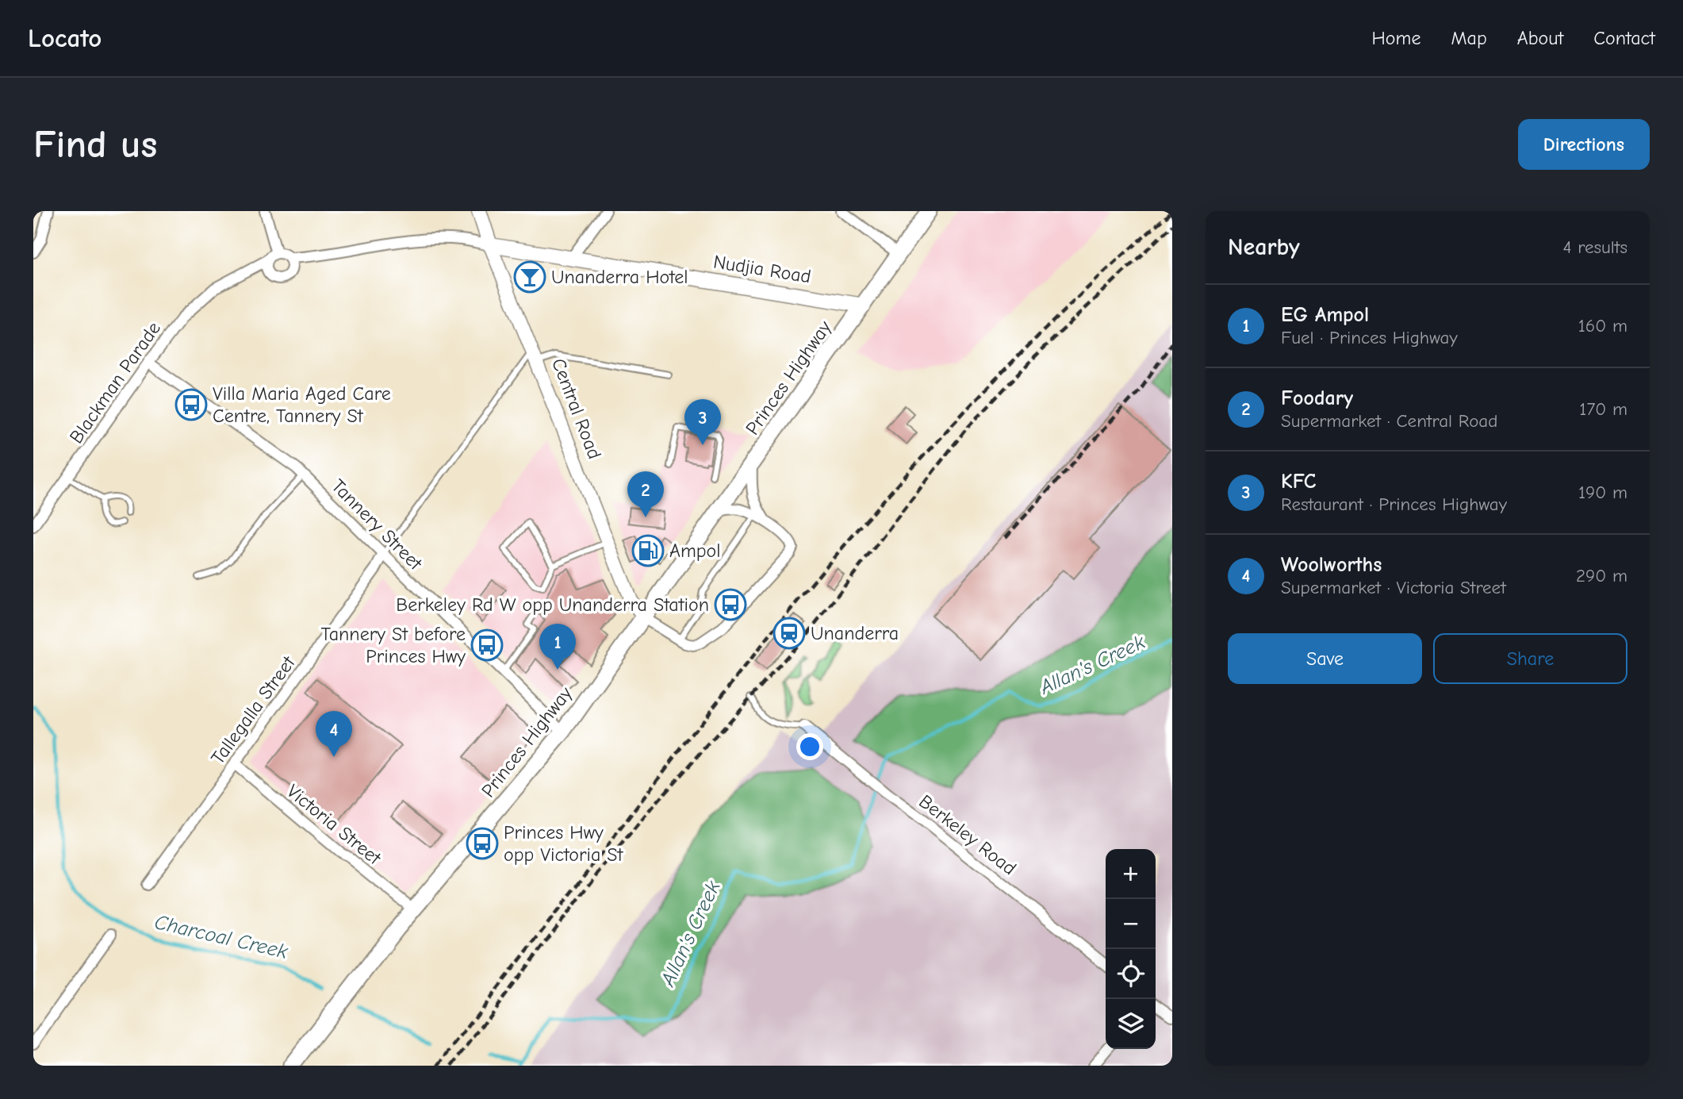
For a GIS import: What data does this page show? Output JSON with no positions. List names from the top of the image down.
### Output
{
  "streets": {
    "main road": ["Nudjia Road", "Princes Highway", "Central Road"],
    "street": [
      "Blackman Parade",
      "Tannery Street",
      "Tallegalla Street",
      "Victoria Street",
      "Berkeley Road"
    ]
  },
  "crossings": [
    ["Nudjia Road", "Princes Highway"],
    ["Nudjia Road", "Central Road"],
    ["Princes Highway", "Central Road"],
    ["Princes Highway", "Tannery Street"],
    ["Princes Highway", "Victoria Street"],
    ["Blackman Parade", "Tannery Street"],
    ["Tannery Street", "Tallegalla Street"],
    ["Tallegalla Street", "Victoria Street"]
  ],
  "water": ["Allan's Creek", "Charcoal Creek"],
  "places": {
    "bar": ["Unanderra Hotel"],
    "bus stop": [
      "Villa Maria Aged Care Centre, Tannery St",
      "Berkeley Rd W opp Unanderra Station",
      "Tannery St before Princes Hwy",
      "Princes Hwy opp Victoria St"
    ],
    "fuel station": ["Ampol"],
    "station": ["Unanderra"]
  },
  "page": {
    "header": "Locato",
    "nav": [
      "Home",
      "Map",
      "About",
      "Contact"
    ],
    "buttons": [
      "Directions",
      ["Save", "Share"]
    ],
    "title": "Find us",
    "heading": ["Nearby", "4 results"],
    "list": [
      {
        "mark": "1",
        "name": "EG Ampol",
        "note": "Fuel · Princes Highway",
        "value": "160 m"
      },
      {
        "mark": "2",
        "name": "Foodary",
        "note": "Supermarket · Central Road",
        "value": "170 m"
      },
      {
        "mark": "3",
        "name": "KFC",
        "note": "Restaurant · Princes Highway",
        "value": "190 m"
      },
      {
        "mark": "4",
        "name": "Woolworths",
        "note": "Supermarket · Victoria Street",
        "value": "290 m"
      }
    ],
    "pins": [
      "3",
      "2",
      "1",
      "4"
    ],
    "map_buttons": ["+", "−"]
  }
}
